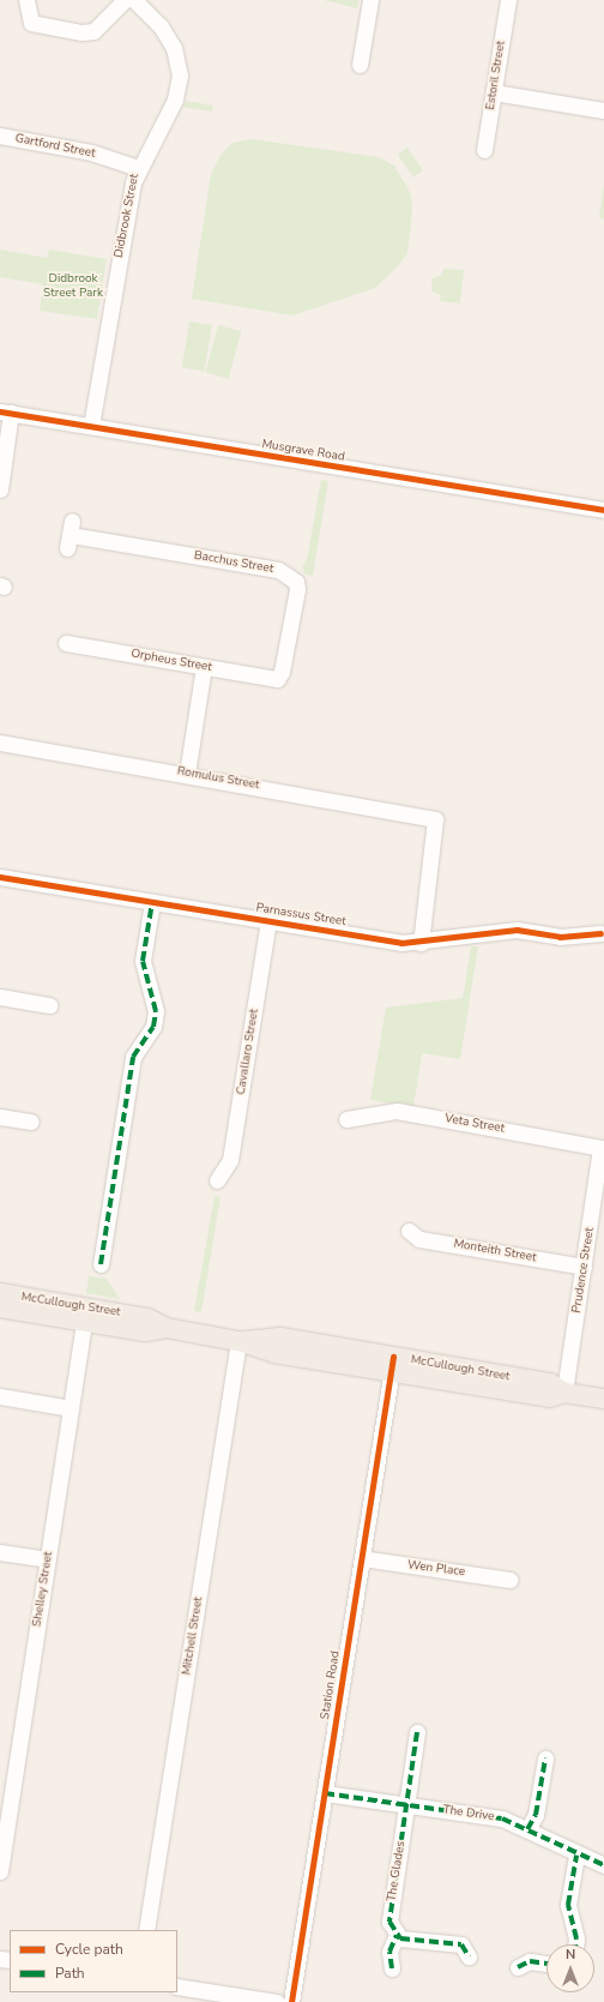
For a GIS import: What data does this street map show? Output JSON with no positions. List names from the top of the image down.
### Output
{
  "streets": {
    "main road": ["McCullough Street"],
    "street": [
      "Estoril Street",
      "Gartford Street",
      "Didbrook Street",
      "Musgrave Road",
      "Bacchus Street",
      "Orpheus Street",
      "Romulus Street",
      "Parnassus Street",
      "Cavallaro Street",
      "Veta Street",
      "Monteith Street",
      "Prudence Street",
      "Wen Place",
      "Shelley Street",
      "Mitchell Street",
      "Station Road",
      "The Drive",
      "The Glades"
    ]
  },
  "crossings": [
    ["Gartford Street", "Didbrook Street"],
    ["Didbrook Street", "Musgrave Road"],
    ["Bacchus Street", "Orpheus Street"],
    ["Romulus Street", "Parnassus Street"],
    ["Parnassus Street", "Cavallaro Street"],
    ["Veta Street", "Prudence Street"],
    ["Monteith Street", "Prudence Street"],
    ["Prudence Street", "McCullough Street"],
    ["McCullough Street", "Shelley Street"],
    ["McCullough Street", "Mitchell Street"],
    ["McCullough Street", "Station Road"],
    ["Wen Place", "Station Road"],
    ["Station Road", "The Drive"],
    ["The Drive", "The Glades"]
  ],
  "parks": ["Didbrook Street Park"],
  "legend": ["Cycle path", "Path"],
  "north": "top"
}
